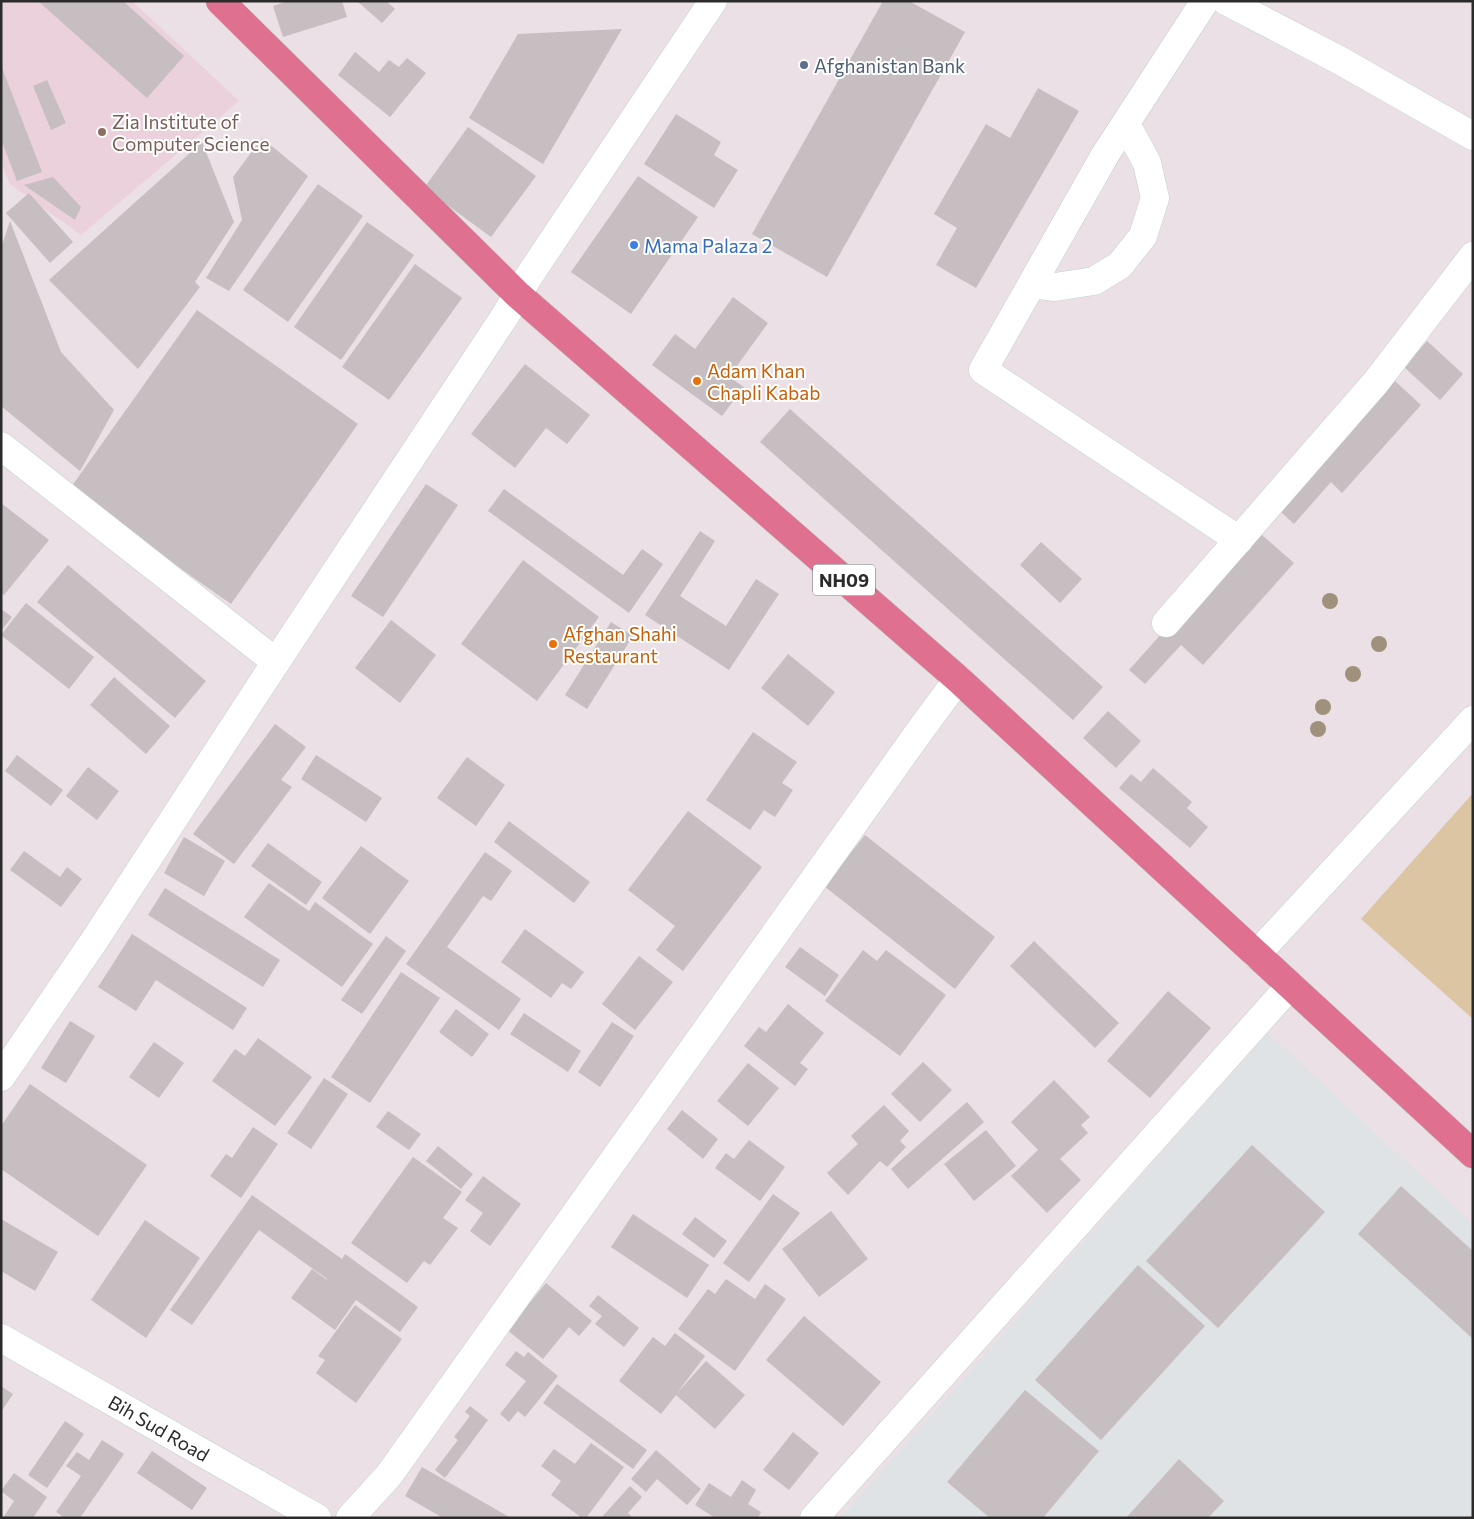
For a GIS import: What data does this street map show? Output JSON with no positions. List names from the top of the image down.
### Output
{
  "streets": {
    "main road": ["NH09"],
    "street": ["Bih Sud Road"]
  },
  "places": [
    "Afghanistan Bank",
    "Zia Institute of Computer Science",
    "Mama Palaza 2",
    "Adam Khan Chapli Kabab",
    "Afghan Shahi Restaurant"
  ]
}
